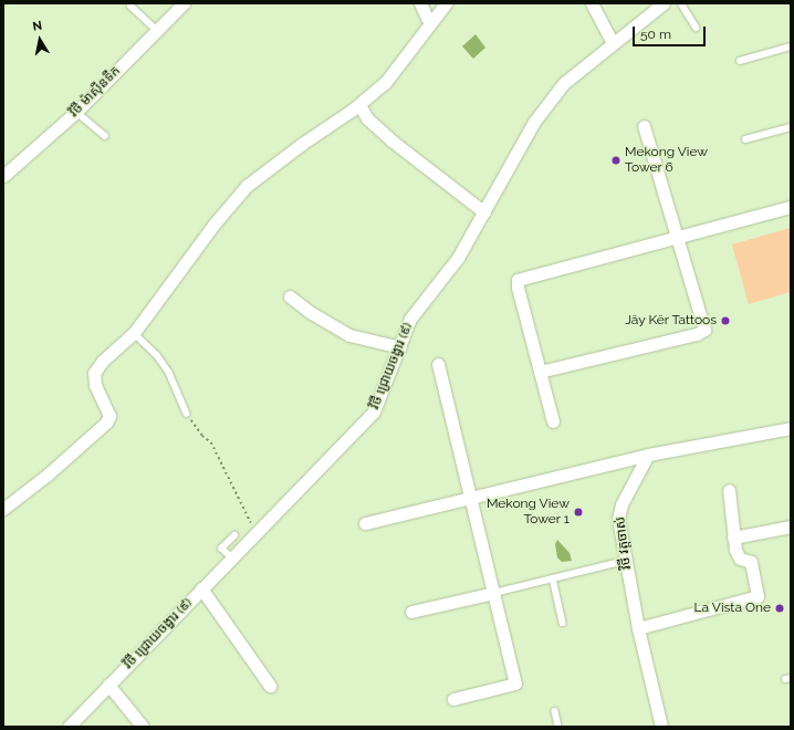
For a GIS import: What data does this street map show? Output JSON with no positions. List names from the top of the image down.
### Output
{
  "streets": {
    "street": ["វិថី ម៉ាស៊ីនទឹក", "វិថី ជ្រោយចង្វារ (៩)", "វិថី វត្តចាស់"]
  },
  "places": [
    "Mekong View Tower 6",
    "Jäy Kër Tattoos",
    "Mekong View Tower 1",
    "La Vista One"
  ],
  "scale_bar": "50 m",
  "north": "top"
}
